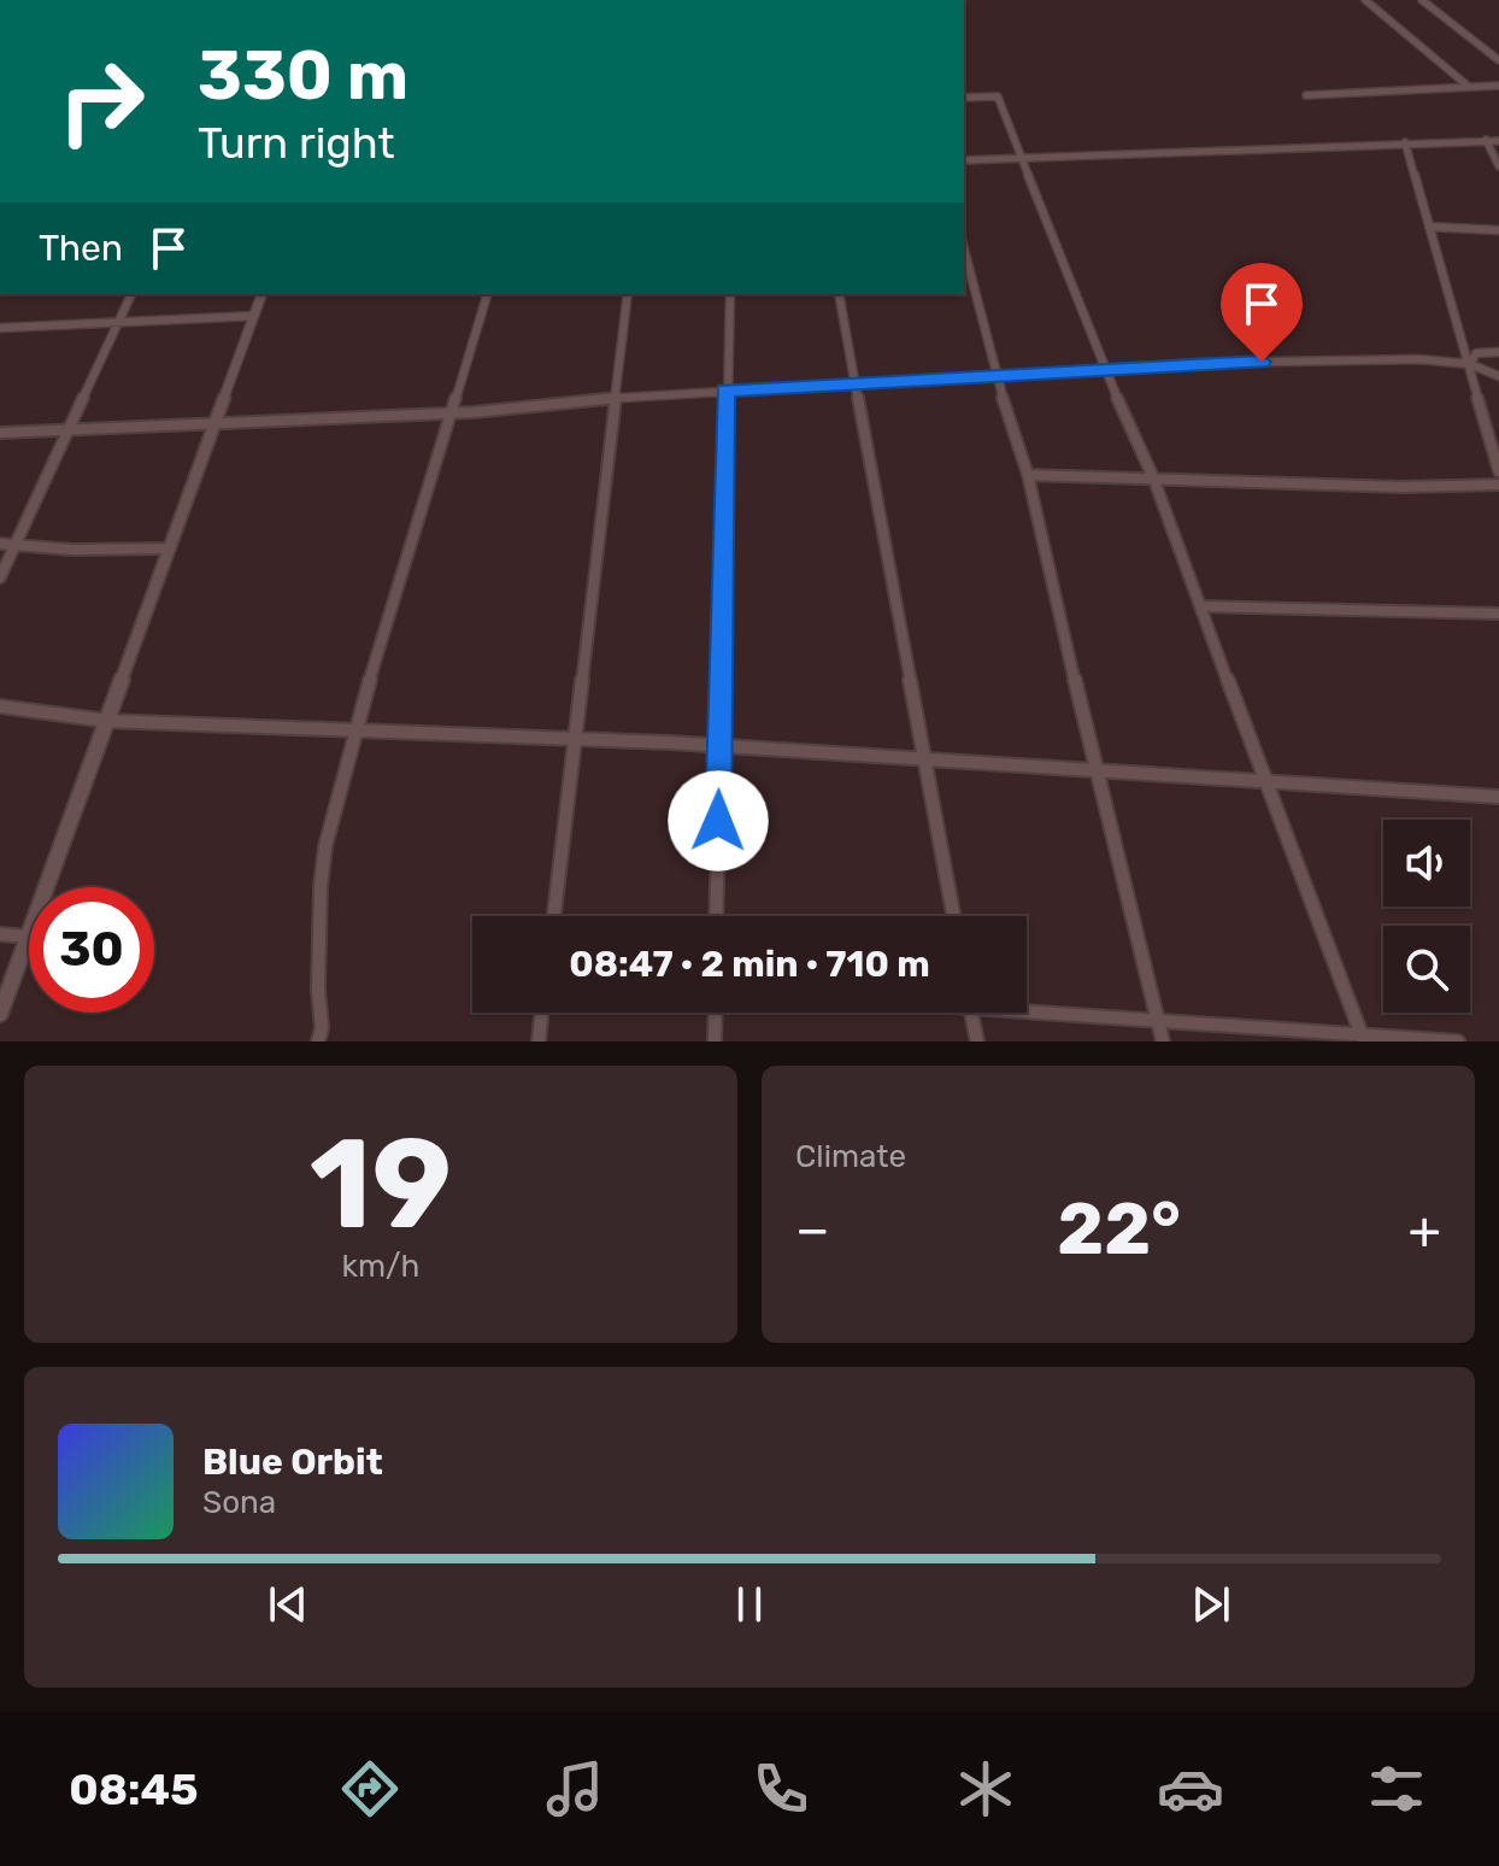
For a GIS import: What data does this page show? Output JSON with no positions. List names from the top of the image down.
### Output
{
  "page": {
    "turn": ["330 m", "Turn right"],
    "then": "Then",
    "limit": "30",
    "trip": "08:47 · 2 min · 710 m",
    "tile": [
      ["19", "km/h"],
      "Climate"
    ],
    "heat": ["−", "22°", "+"],
    "song": ["Blue Orbit", "Sona"],
    "tabs": "08:45"
  }
}
